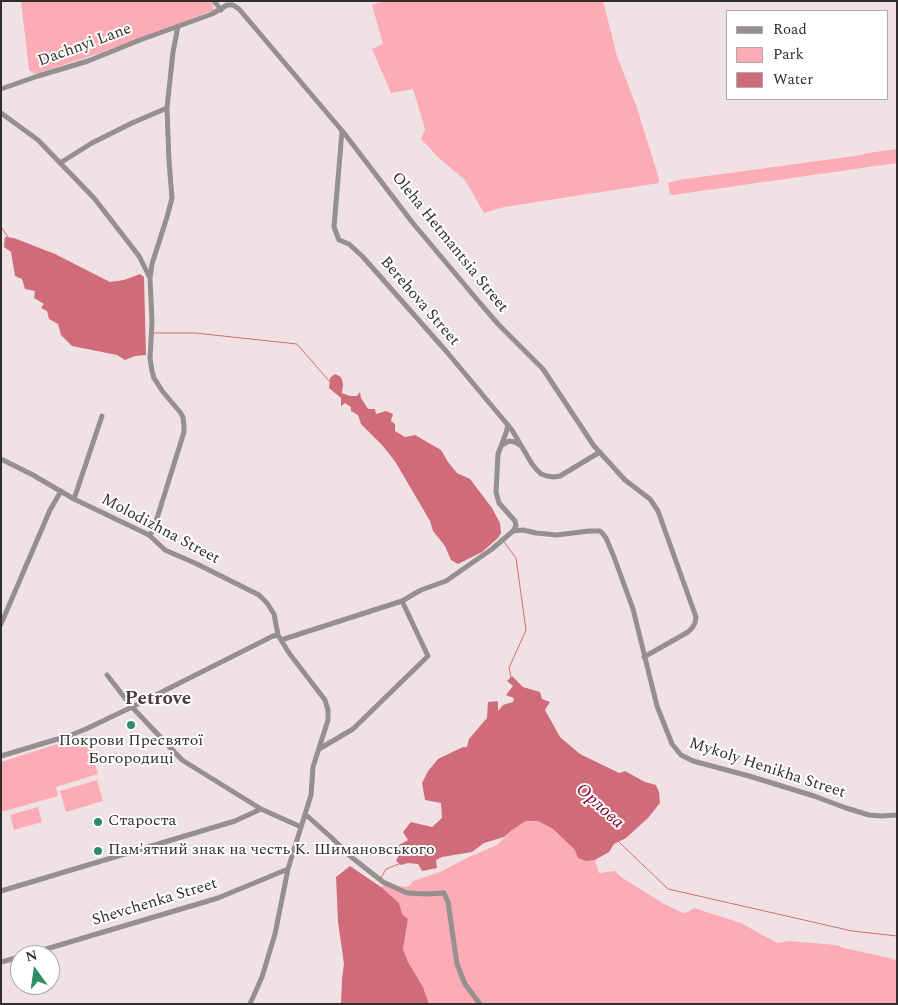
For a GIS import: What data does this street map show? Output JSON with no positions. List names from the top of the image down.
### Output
{
  "streets": {
    "street": [
      "Dachnyi Lane",
      "Oleha Hetmantsia Street",
      "Berehova Street",
      "Molodizhna Street",
      "Mykoly Henikha Street",
      "Shevchenka Street"
    ]
  },
  "crossings": [
    ["Dachnyi Lane", "Oleha Hetmantsia Street"],
    ["Oleha Hetmantsia Street", "Berehova Street"],
    ["Oleha Hetmantsia Street", "Mykoly Henikha Street"],
    ["Molodizhna Street", "Shevchenka Street"]
  ],
  "districts": ["Petrove"],
  "water": ["Орлова"],
  "places": ["Покрови Пресвятої Богородиці", "Староста", "Пам'ятний знак на честь К. Шимановського"],
  "legend": ["Road", "Park", "Water"],
  "north": "top"
}
